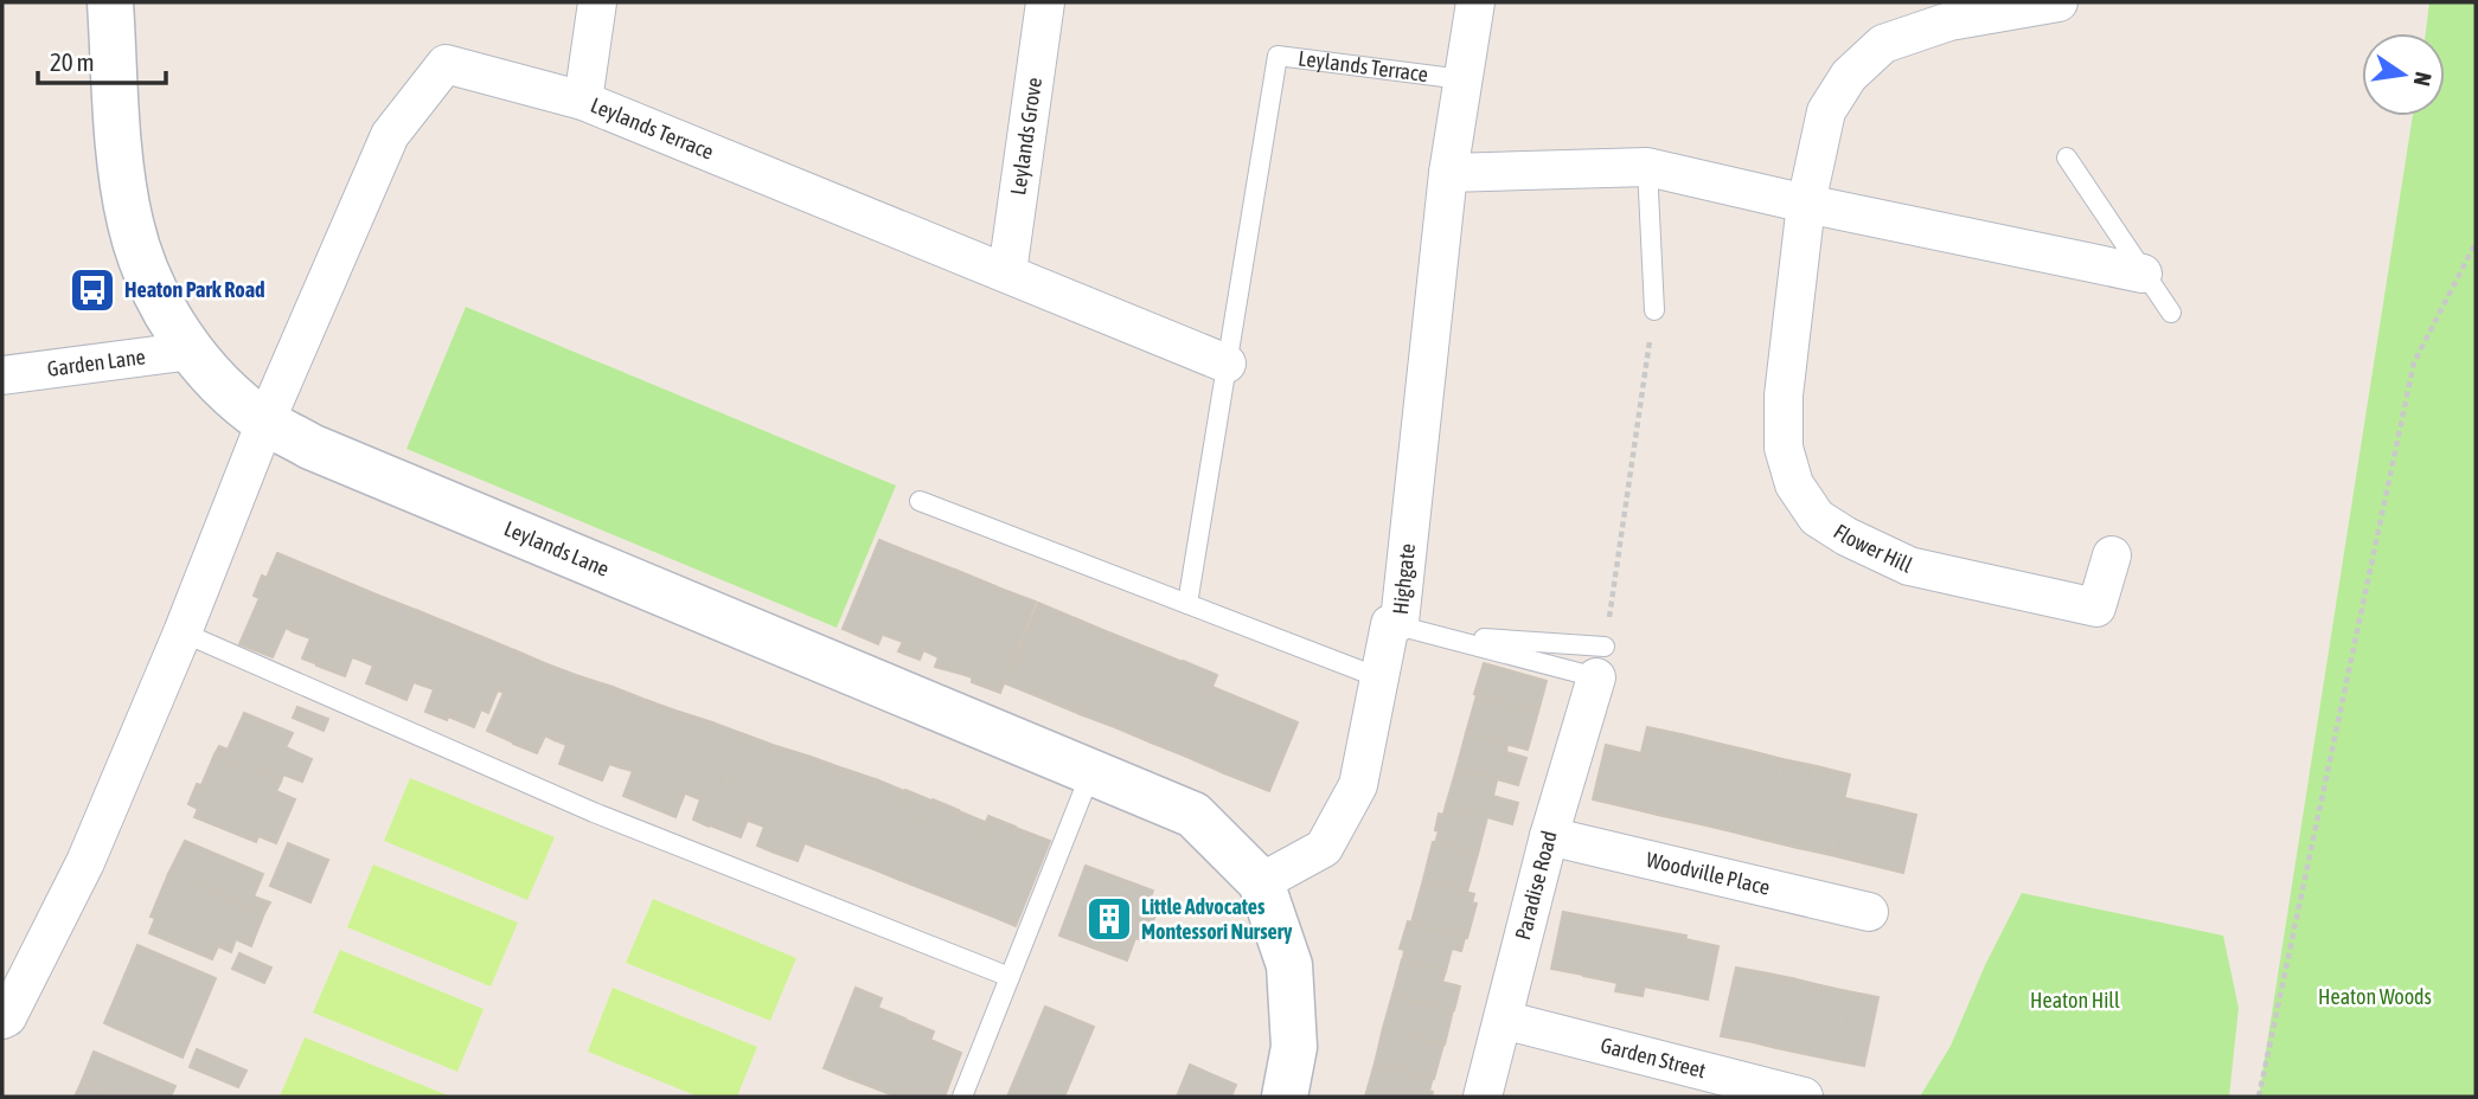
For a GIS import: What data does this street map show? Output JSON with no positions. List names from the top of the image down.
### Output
{
  "streets": {
    "street": [
      "Leylands Terrace",
      "Leylands Grove",
      "Garden Lane",
      "Flower Hill",
      "Leylands Lane",
      "Highgate",
      "Woodville Place",
      "Paradise Road",
      "Garden Street"
    ]
  },
  "crossings": [
    ["Leylands Terrace", "Leylands Grove"],
    ["Leylands Terrace", "Leylands Lane"],
    ["Leylands Terrace", "Highgate"],
    ["Garden Lane", "Leylands Lane"],
    ["Leylands Lane", "Highgate"],
    ["Woodville Place", "Paradise Road"],
    ["Paradise Road", "Garden Street"]
  ],
  "parks": ["Heaton Woods", "Heaton Hill"],
  "places": {
    "bus stop": ["Heaton Park Road"],
    "building": ["Little Advocates Montessori Nursery"]
  },
  "scale_bar": "20 m",
  "north": "right"
}
